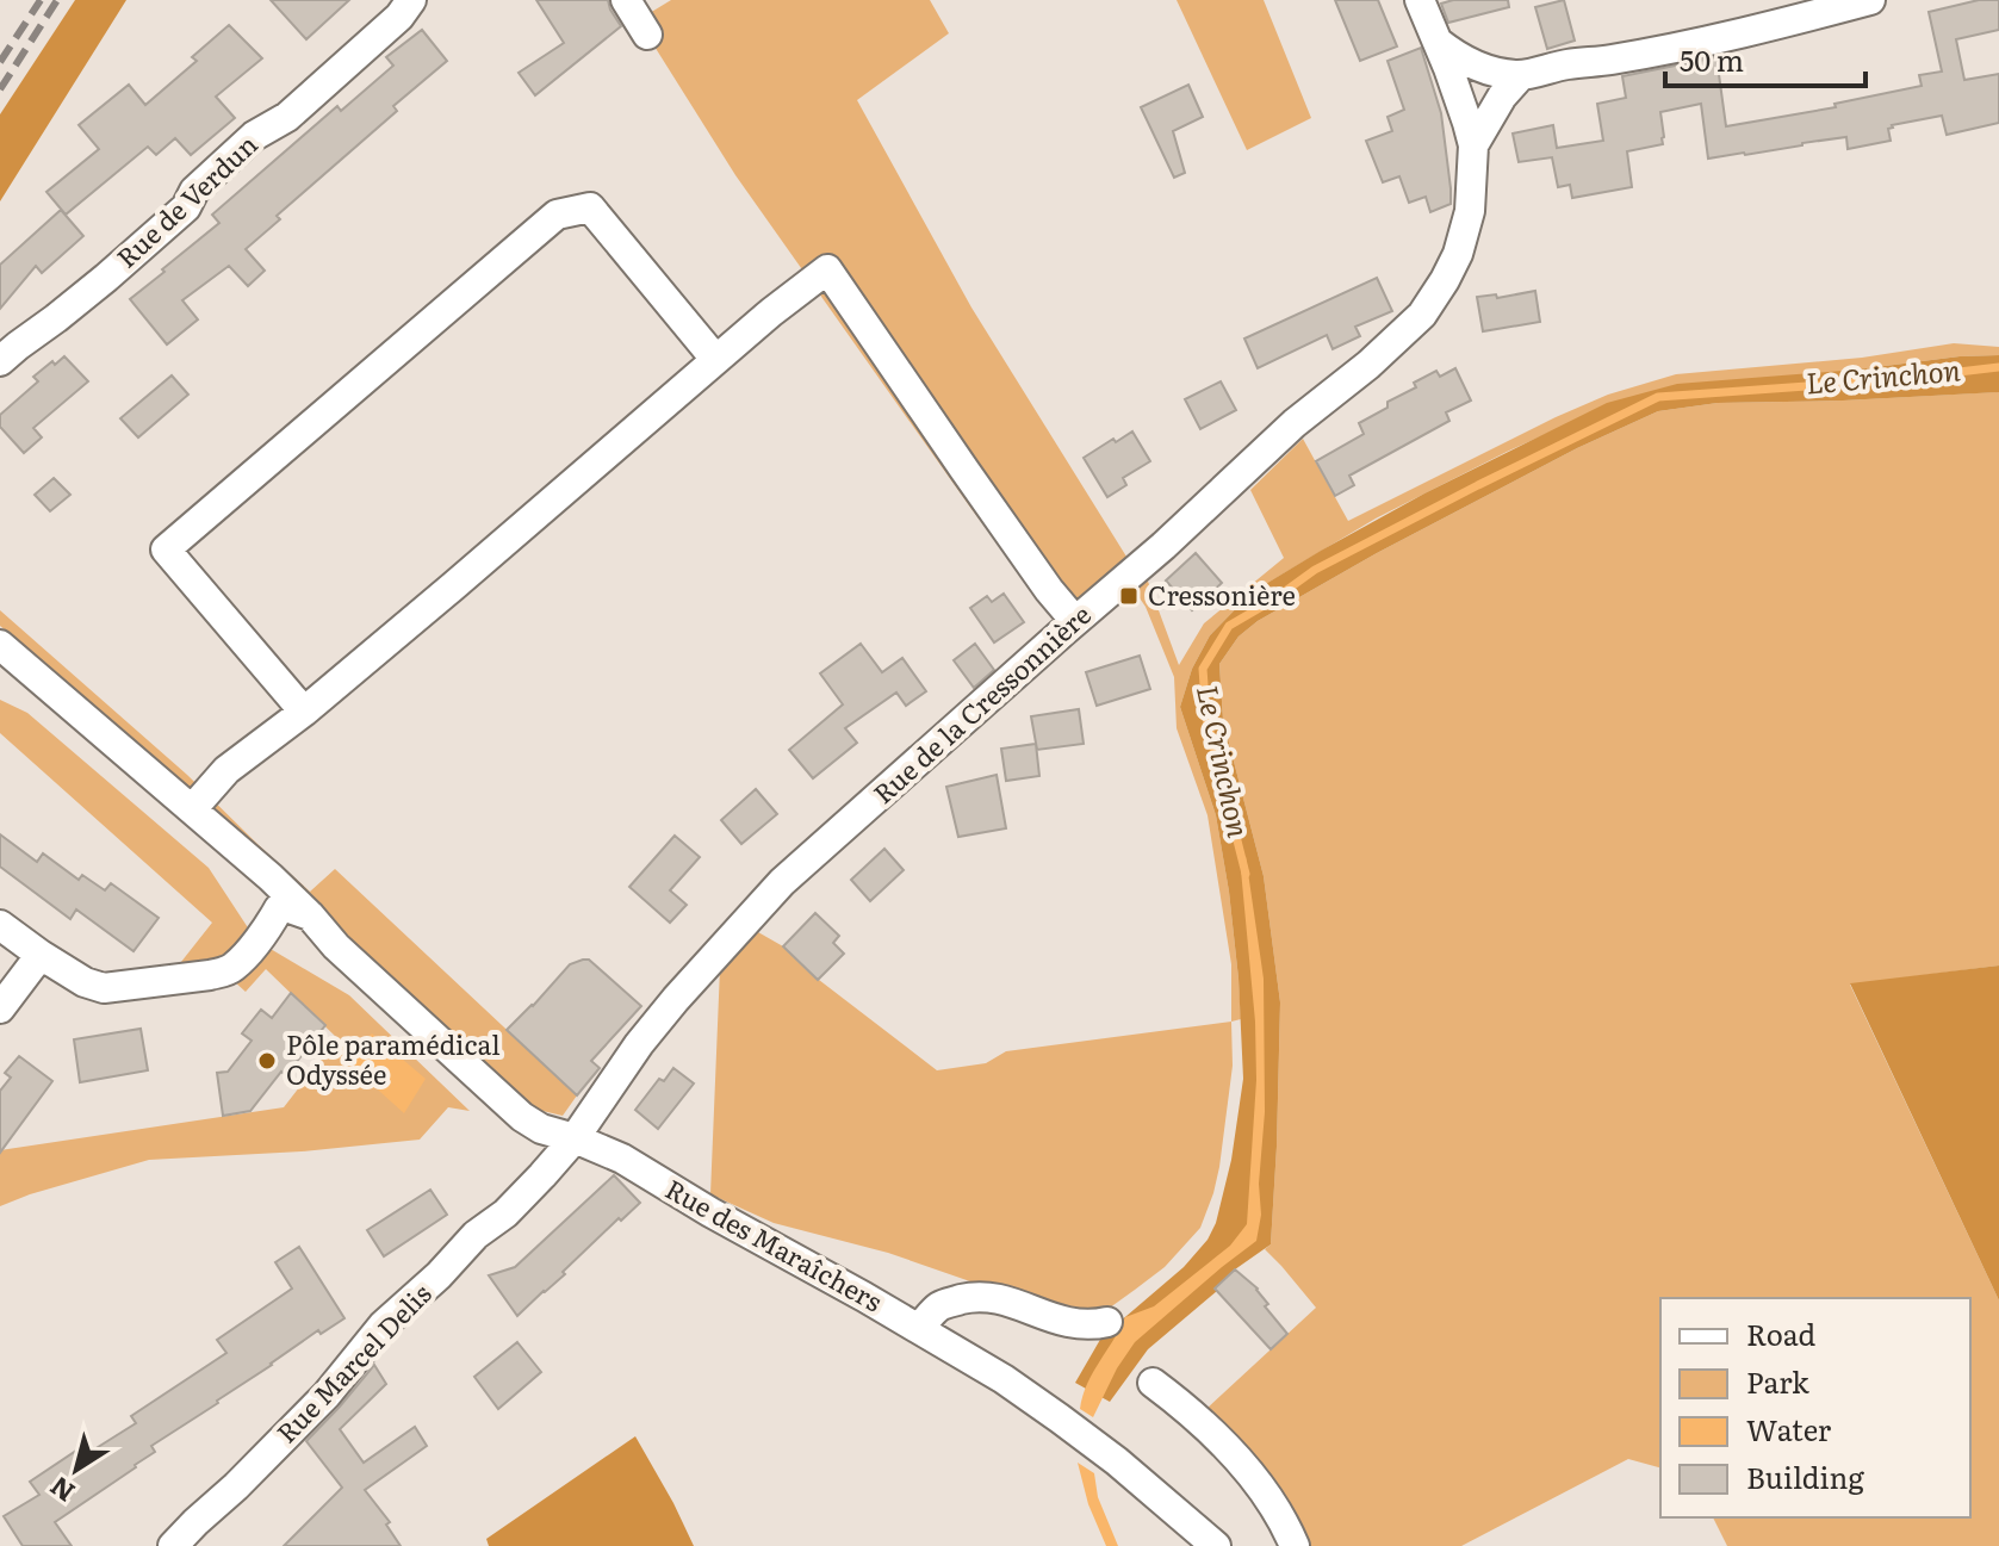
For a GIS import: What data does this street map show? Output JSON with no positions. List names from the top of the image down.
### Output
{
  "streets": {
    "street": [
      "Rue de Verdun",
      "Rue de la Cressonnière",
      "Rue des Maraîchers",
      "Rue Marcel Delis"
    ]
  },
  "crossings": [
    ["Rue de la Cressonnière", "Rue des Maraîchers"],
    ["Rue de la Cressonnière", "Rue Marcel Delis"],
    ["Rue des Maraîchers", "Rue Marcel Delis"]
  ],
  "water": ["Le Crinchon"],
  "places": {
    "transit": ["Cressonière"],
    "other": ["Pôle paramédical Odyssée"]
  },
  "legend": [
    "Road",
    "Park",
    "Water",
    "Building"
  ],
  "scale_bar": "50 m",
  "north": "bottom left"
}
